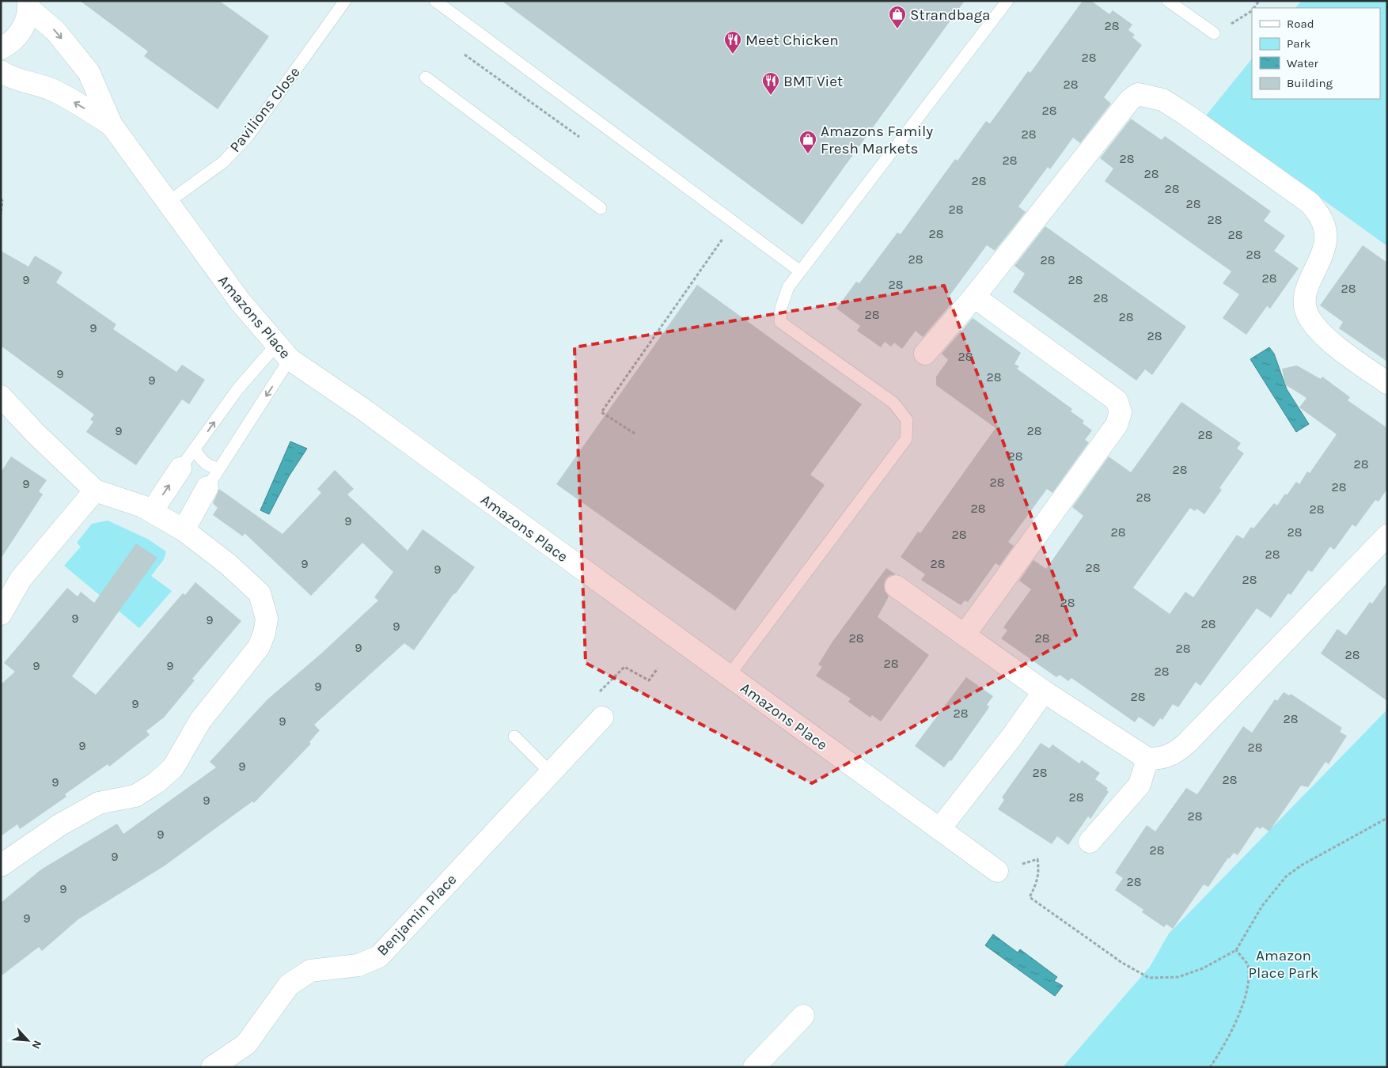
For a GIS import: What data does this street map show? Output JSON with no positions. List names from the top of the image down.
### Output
{
  "streets": {
    "street": ["Amazons Place", "Benjamin Place"],
    "lane": ["Pavilions Close"]
  },
  "crossings": [
    ["Pavilions Close", "Amazons Place"]
  ],
  "parks": ["Amazon Place Park"],
  "places": {
    "shop": ["Strandbaga", "Amazons Family Fresh Markets"],
    "restaurant": ["Meet Chicken", "BMT Viet"]
  },
  "house_numbers": [
    "28",
    "28",
    "28",
    "28",
    "28",
    "28",
    "28",
    "28",
    "28",
    "28",
    "28",
    "28",
    "28",
    "28",
    "28",
    "28",
    "28",
    "28",
    "28",
    "9",
    "28",
    "28",
    "28",
    "28",
    "28",
    "28",
    "9",
    "28",
    "28",
    "9",
    "28",
    "9",
    "9",
    "28",
    "28",
    "28",
    "28",
    "28",
    "28",
    "9",
    "28",
    "28",
    "28",
    "28",
    "9",
    "28",
    "28",
    "28",
    "28",
    "9",
    "28",
    "28",
    "9",
    "28",
    "28",
    "9",
    "9",
    "28",
    "9",
    "28",
    "28",
    "9",
    "28",
    "28",
    "28",
    "9",
    "9",
    "28",
    "9",
    "28",
    "9",
    "28",
    "28",
    "9",
    "9",
    "28",
    "9",
    "28",
    "28",
    "9",
    "28",
    "9",
    "28",
    "9",
    "28",
    "9",
    "28",
    "9",
    "9"
  ],
  "legend": [
    "Road",
    "Park",
    "Water",
    "Building"
  ],
  "north": "bottom right"
}
